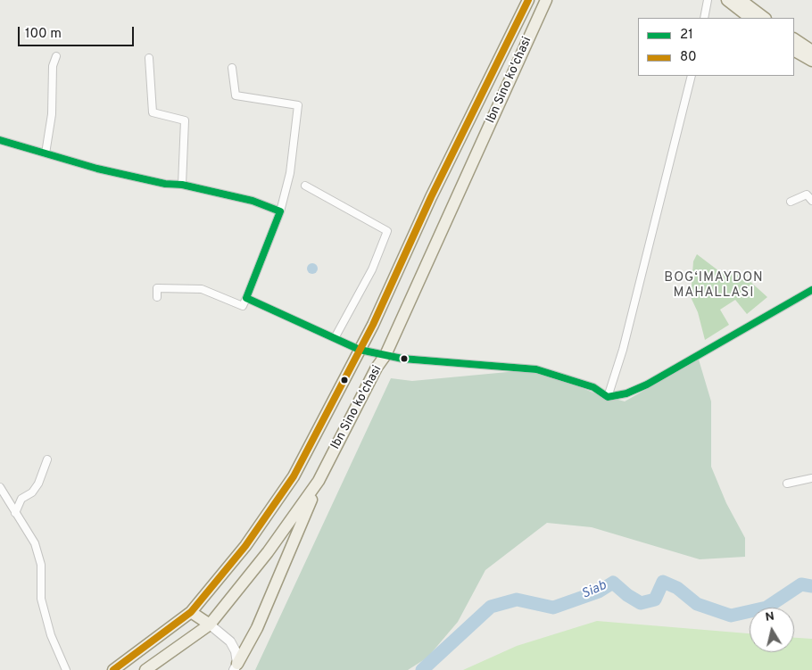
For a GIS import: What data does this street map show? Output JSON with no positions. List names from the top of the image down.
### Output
{
  "streets": {
    "main road": ["Ibn Sino ko'chasi"]
  },
  "districts": ["BOG‘IMAYDON MAHALLASI"],
  "water": ["Siab"],
  "lines": ["transit line 80", "transit line 21"],
  "legend": ["21", "80"],
  "scale_bar": "100 m",
  "north": "top"
}
